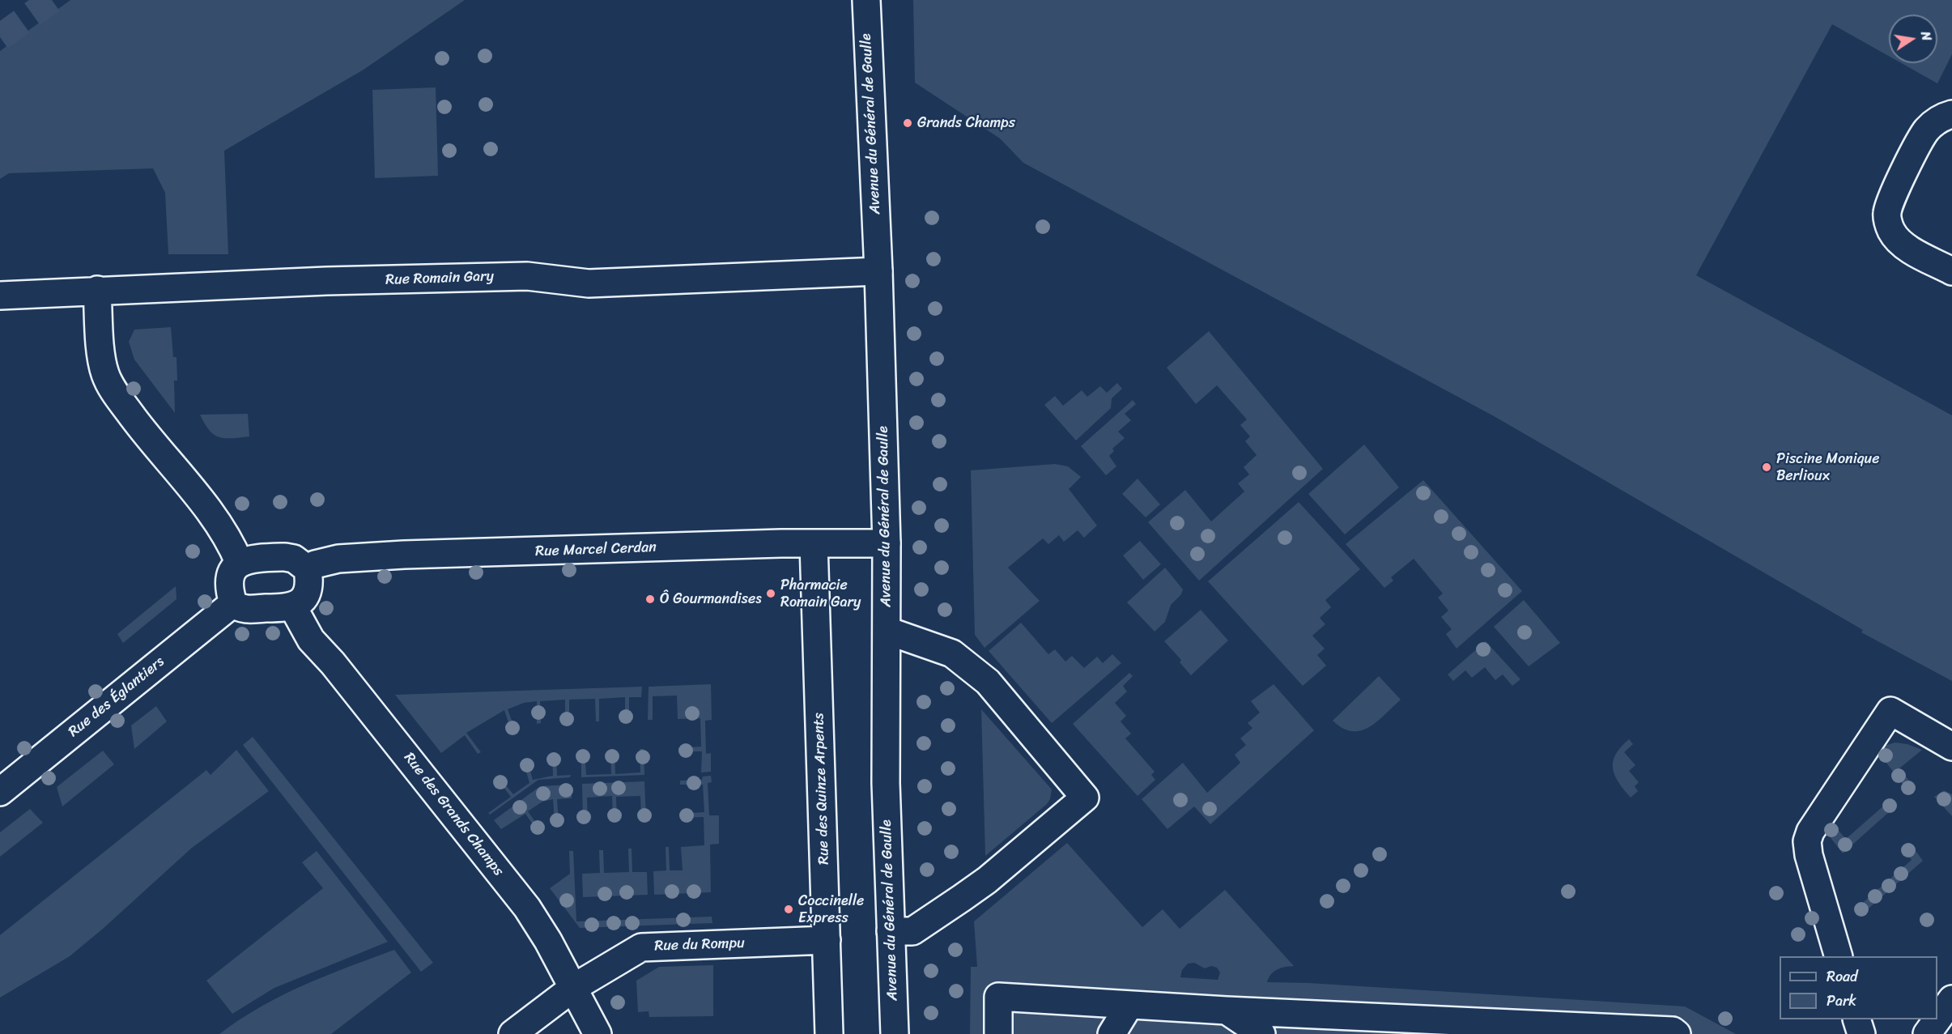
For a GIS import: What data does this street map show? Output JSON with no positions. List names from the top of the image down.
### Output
{
  "streets": {
    "street": [
      "Avenue du Général de Gaulle",
      "Rue Romain Gary",
      "Rue Marcel Cerdan",
      "Rue des Églantiers",
      "Rue des Quinze Arpents",
      "Rue des Grands Champs",
      "Rue du Rompu"
    ]
  },
  "crossings": [
    ["Avenue du Général de Gaulle", "Rue Romain Gary"],
    ["Avenue du Général de Gaulle", "Rue Marcel Cerdan"],
    ["Rue Marcel Cerdan", "Rue des Églantiers"],
    ["Rue Marcel Cerdan", "Rue des Quinze Arpents"],
    ["Rue Marcel Cerdan", "Rue des Grands Champs"],
    ["Rue des Églantiers", "Rue des Grands Champs"],
    ["Rue des Quinze Arpents", "Rue du Rompu"],
    ["Rue des Grands Champs", "Rue du Rompu"]
  ],
  "places": [
    "Grands Champs",
    "Piscine Monique Berlioux",
    "Pharmacie Romain Gary",
    "Ô Gourmandises",
    "Coccinelle Express"
  ],
  "legend": ["Road", "Park"],
  "north": "right"
}
